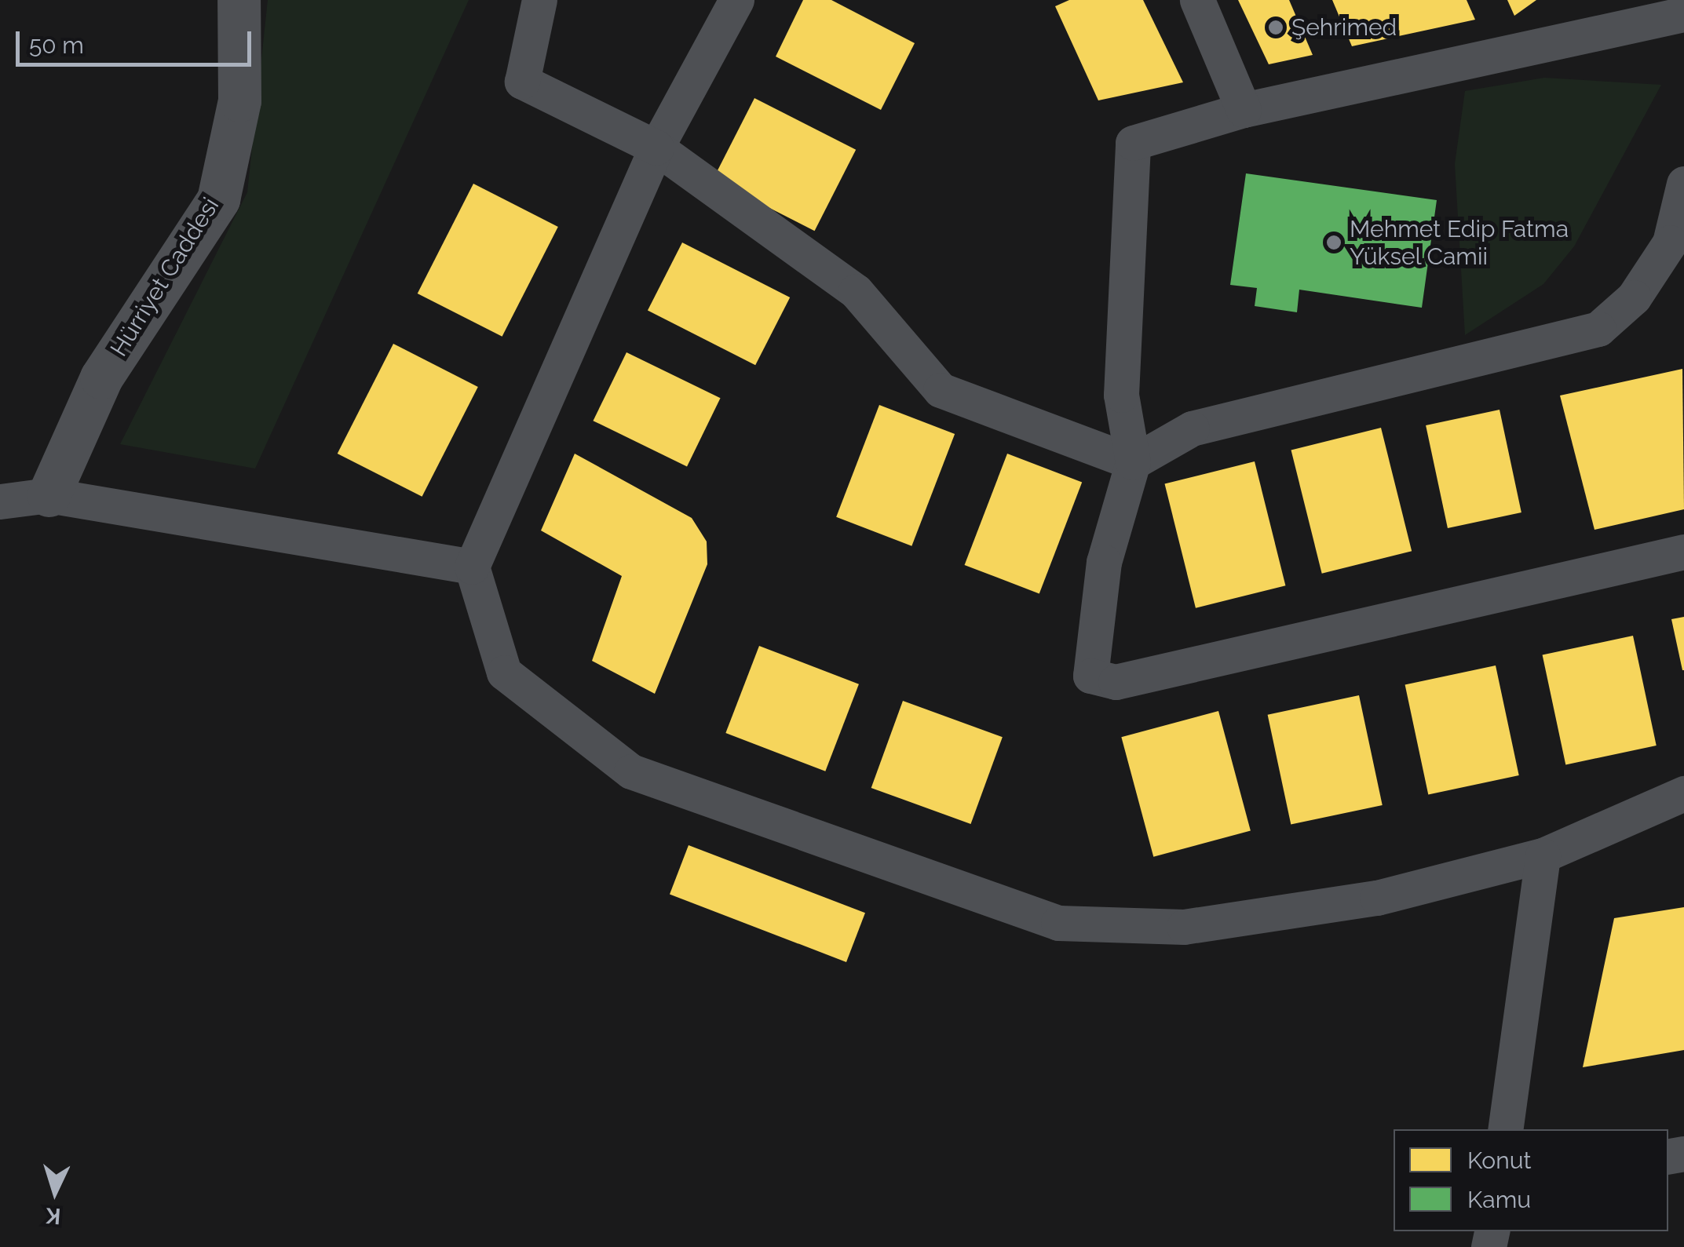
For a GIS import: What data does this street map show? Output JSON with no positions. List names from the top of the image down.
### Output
{
  "streets": {
    "street": ["Hürriyet Caddesi"]
  },
  "places": ["Şehrimed", "Mehmet Edip Fatma Yüksel Camii"],
  "legend": ["Konut", "Kamu"],
  "scale_bar": "50 m",
  "north": "bottom"
}
